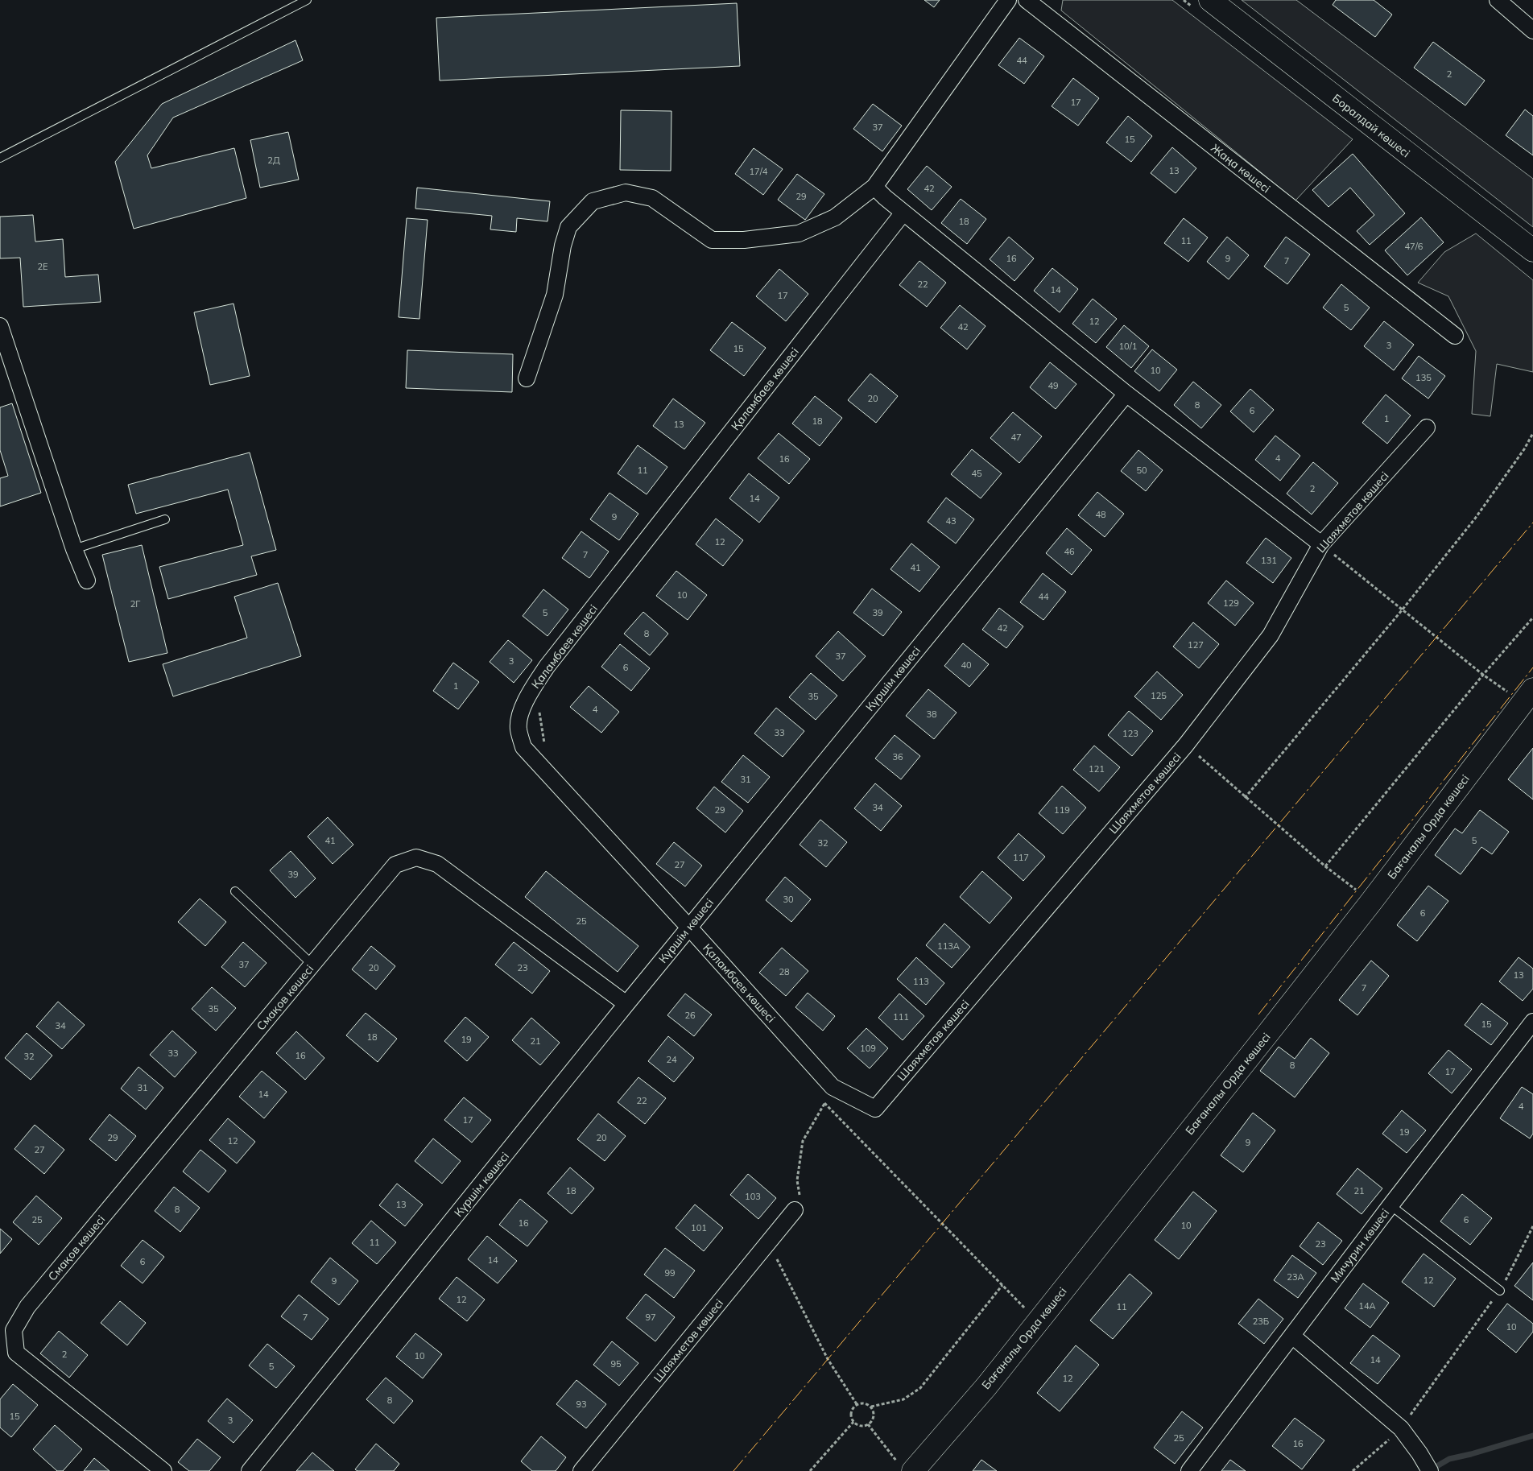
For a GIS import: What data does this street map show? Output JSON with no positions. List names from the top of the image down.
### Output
{
  "streets": {
    "street": [
      "Боралдай көшесі",
      "Жаңа көшесі",
      "Қаламбаев көшесі",
      "Шаяхметов көшесі",
      "Күршім көшесі",
      "Бағаналы Орда көшесі",
      "Смақов көшесі",
      "Мичурин көшесі"
    ]
  },
  "crossings": [
    ["Қаламбаев көшесі", "Шаяхметов көшесі"],
    ["Қаламбаев көшесі", "Күршім көшесі"],
    ["Күршім көшесі", "Смақов көшесі"]
  ],
  "house_numbers": [
    "44",
    "2",
    "17",
    "37",
    "15",
    "2Д",
    "13",
    "17/4",
    "42",
    "29",
    "18",
    "11",
    "47/6",
    "16",
    "9",
    "7",
    "2Е",
    "22",
    "14",
    "17",
    "5",
    "12",
    "42",
    "3",
    "10/1",
    "15",
    "10",
    "135",
    "49",
    "20",
    "8",
    "6",
    "1",
    "18",
    "13",
    "47",
    "4",
    "16",
    "11",
    "50",
    "45",
    "2",
    "14",
    "48",
    "9",
    "43",
    "12",
    "46",
    "7",
    "131",
    "41",
    "10",
    "44",
    "129",
    "2Г",
    "5",
    "39",
    "42",
    "8",
    "127",
    "37",
    "3",
    "40",
    "6",
    "1",
    "125",
    "35",
    "4",
    "38",
    "33",
    "123",
    "36",
    "121",
    "31",
    "34",
    "29",
    "119",
    "41",
    "5",
    "32",
    "117",
    "27",
    "39",
    "30",
    "6",
    "25",
    "113А",
    "37",
    "20",
    "23",
    "28",
    "13",
    "113",
    "7",
    "35",
    "26",
    "111",
    "15",
    "34",
    "18",
    "19",
    "21",
    "109",
    "33",
    "16",
    "32",
    "24",
    "8",
    "17",
    "31",
    "14",
    "22",
    "4",
    "17",
    "19",
    "29",
    "20",
    "12",
    "9",
    "27",
    "18",
    "21",
    "103",
    "13",
    "8",
    "25",
    "6",
    "16",
    "10",
    "101",
    "11",
    "23",
    "14",
    "6",
    "99",
    "23А",
    "12",
    "9",
    "12",
    "14А",
    "11",
    "7",
    "97",
    "23Б",
    "10",
    "2",
    "10",
    "14",
    "95",
    "5",
    "12",
    "8",
    "93",
    "15",
    "3",
    "25",
    "16"
  ]
}
